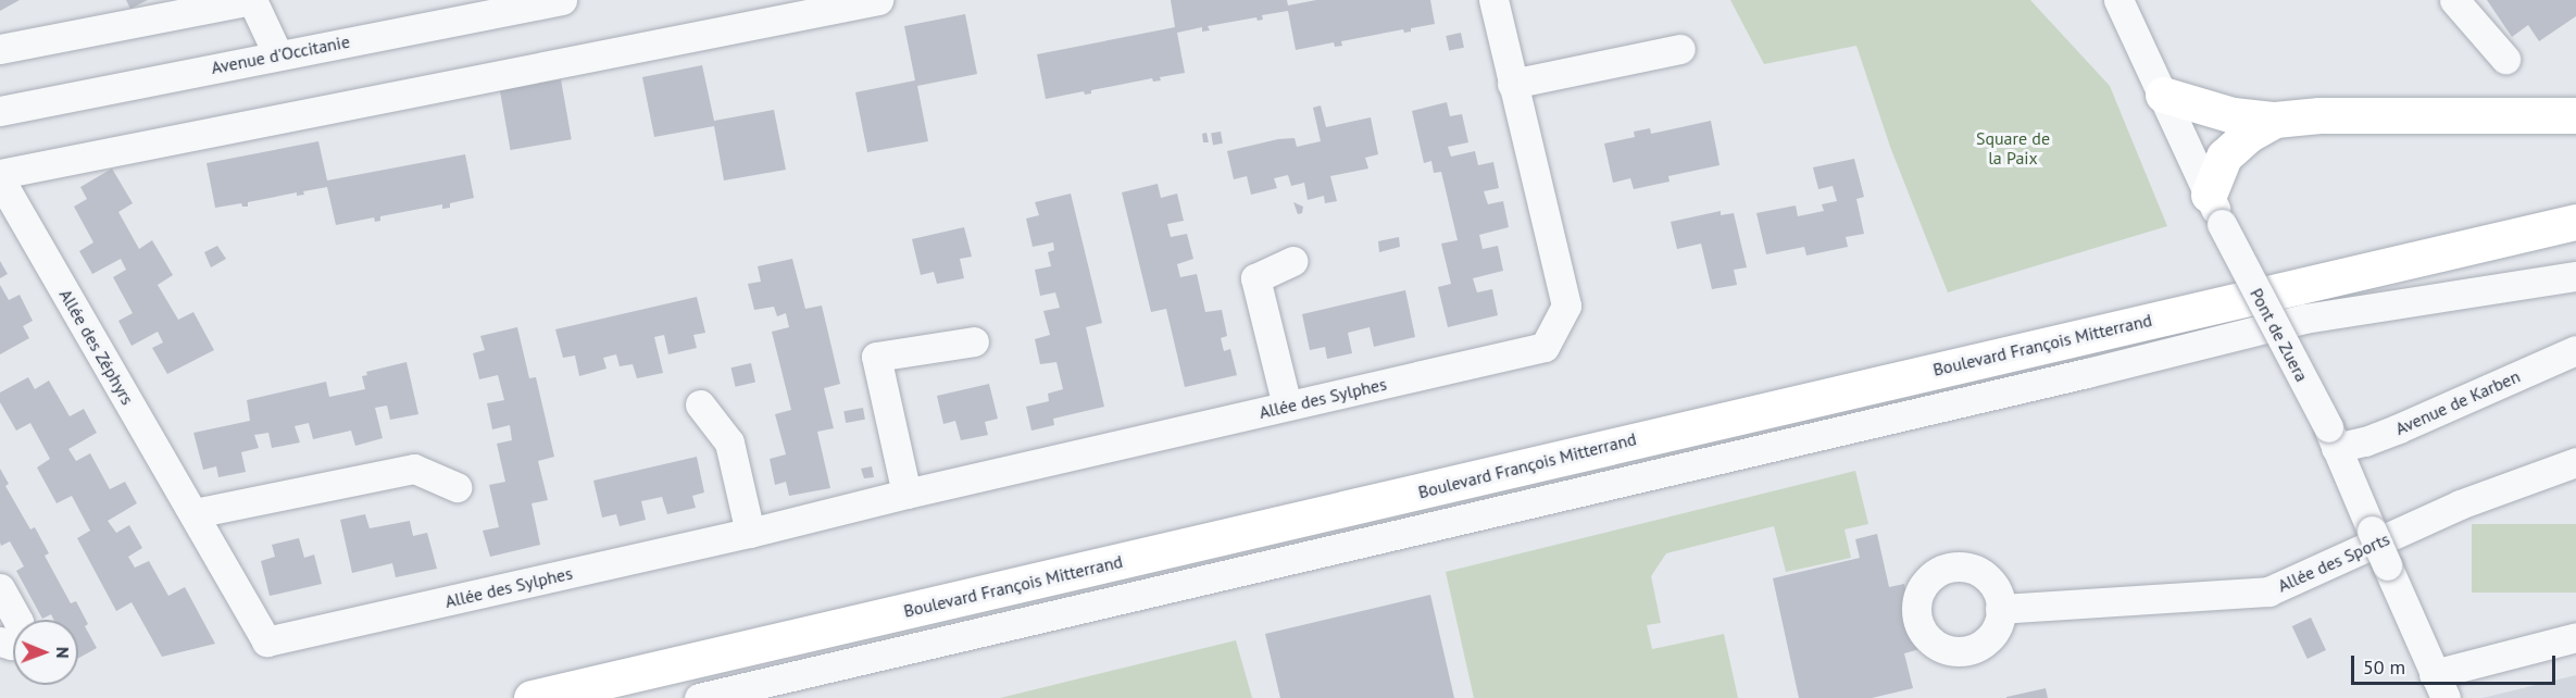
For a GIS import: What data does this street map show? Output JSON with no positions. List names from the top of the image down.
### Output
{
  "streets": {
    "main road": ["Boulevard François Mitterrand"],
    "street": [
      "Avenue d'Occitanie",
      "Pont de Zuera",
      "Allée des Zéphyrs",
      "Allée des Sylphes",
      "Avenue de Karben",
      "Allée des Sports"
    ]
  },
  "crossings": [
    ["Pont de Zuera", "Avenue de Karben"],
    ["Allée des Zéphyrs", "Allée des Sylphes"]
  ],
  "parks": ["Square de la Paix"],
  "scale_bar": "50 m",
  "north": "right"
}
